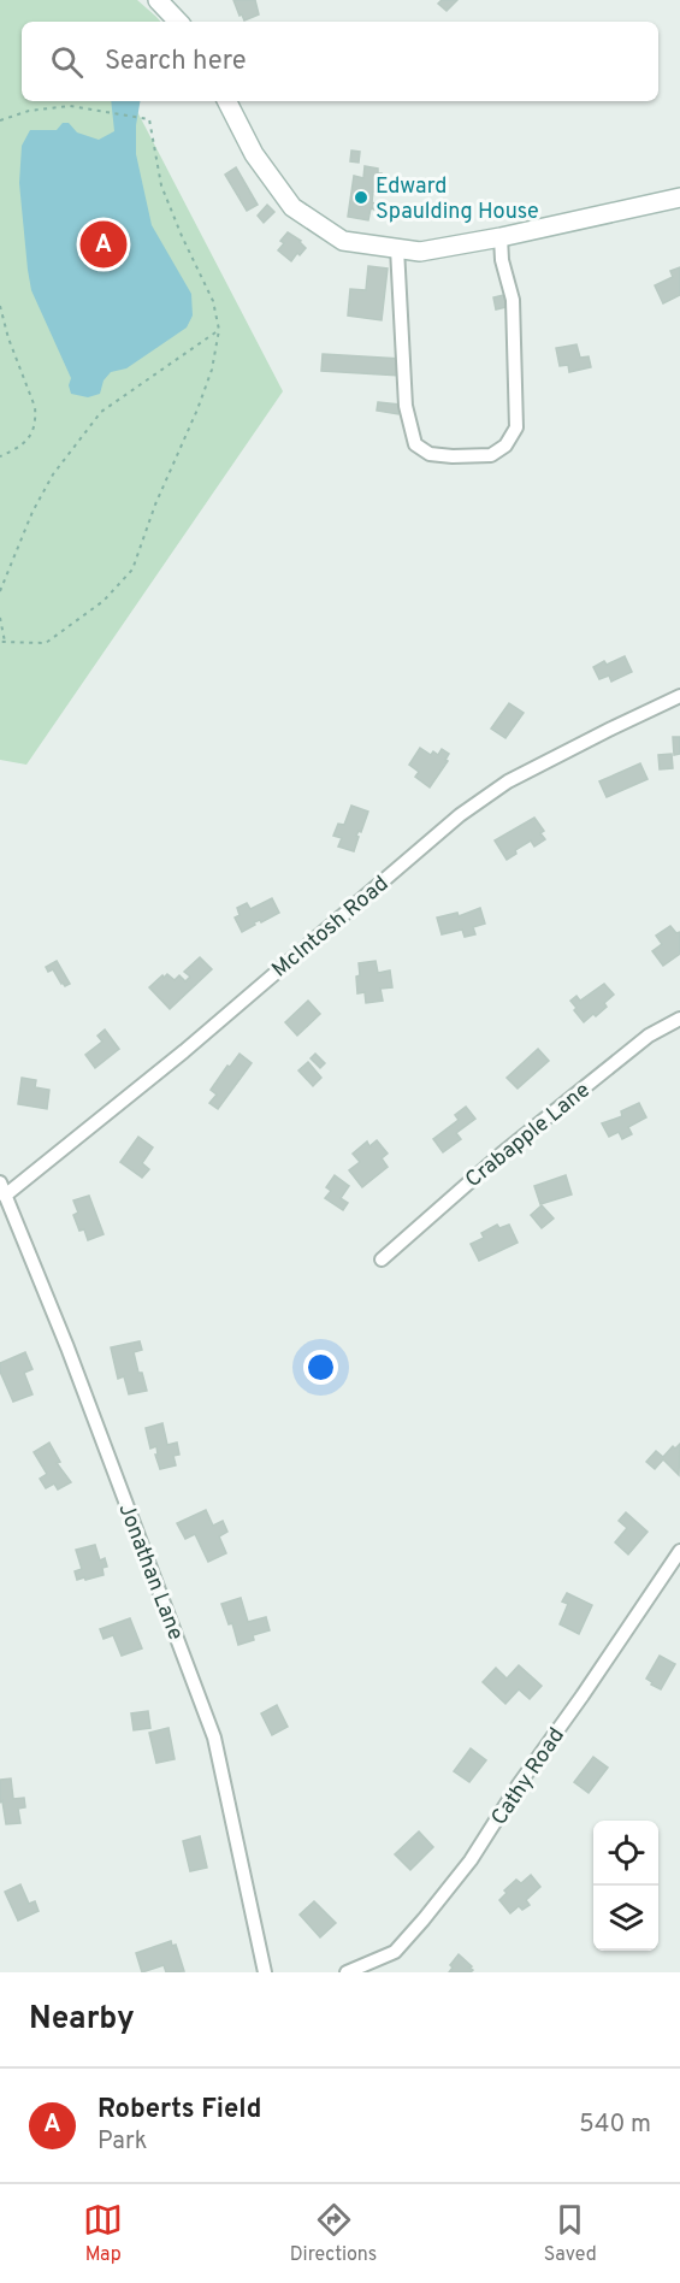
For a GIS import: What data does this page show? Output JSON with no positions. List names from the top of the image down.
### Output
{
  "streets": {
    "street": [
      "McIntosh Road",
      "Crabapple Lane",
      "Jonathan Lane",
      "Cathy Road"
    ]
  },
  "crossings": [
    ["McIntosh Road", "Jonathan Lane"]
  ],
  "places": ["Edward Spaulding House"],
  "page": {
    "search": "Search here",
    "pins": "A",
    "heading": "Nearby",
    "list": [
      {
        "mark": "A",
        "name": "Roberts Field",
        "note": "Park",
        "value": "540 m"
      }
    ],
    "nav": ["Map", "Directions", "Saved"]
  }
}
